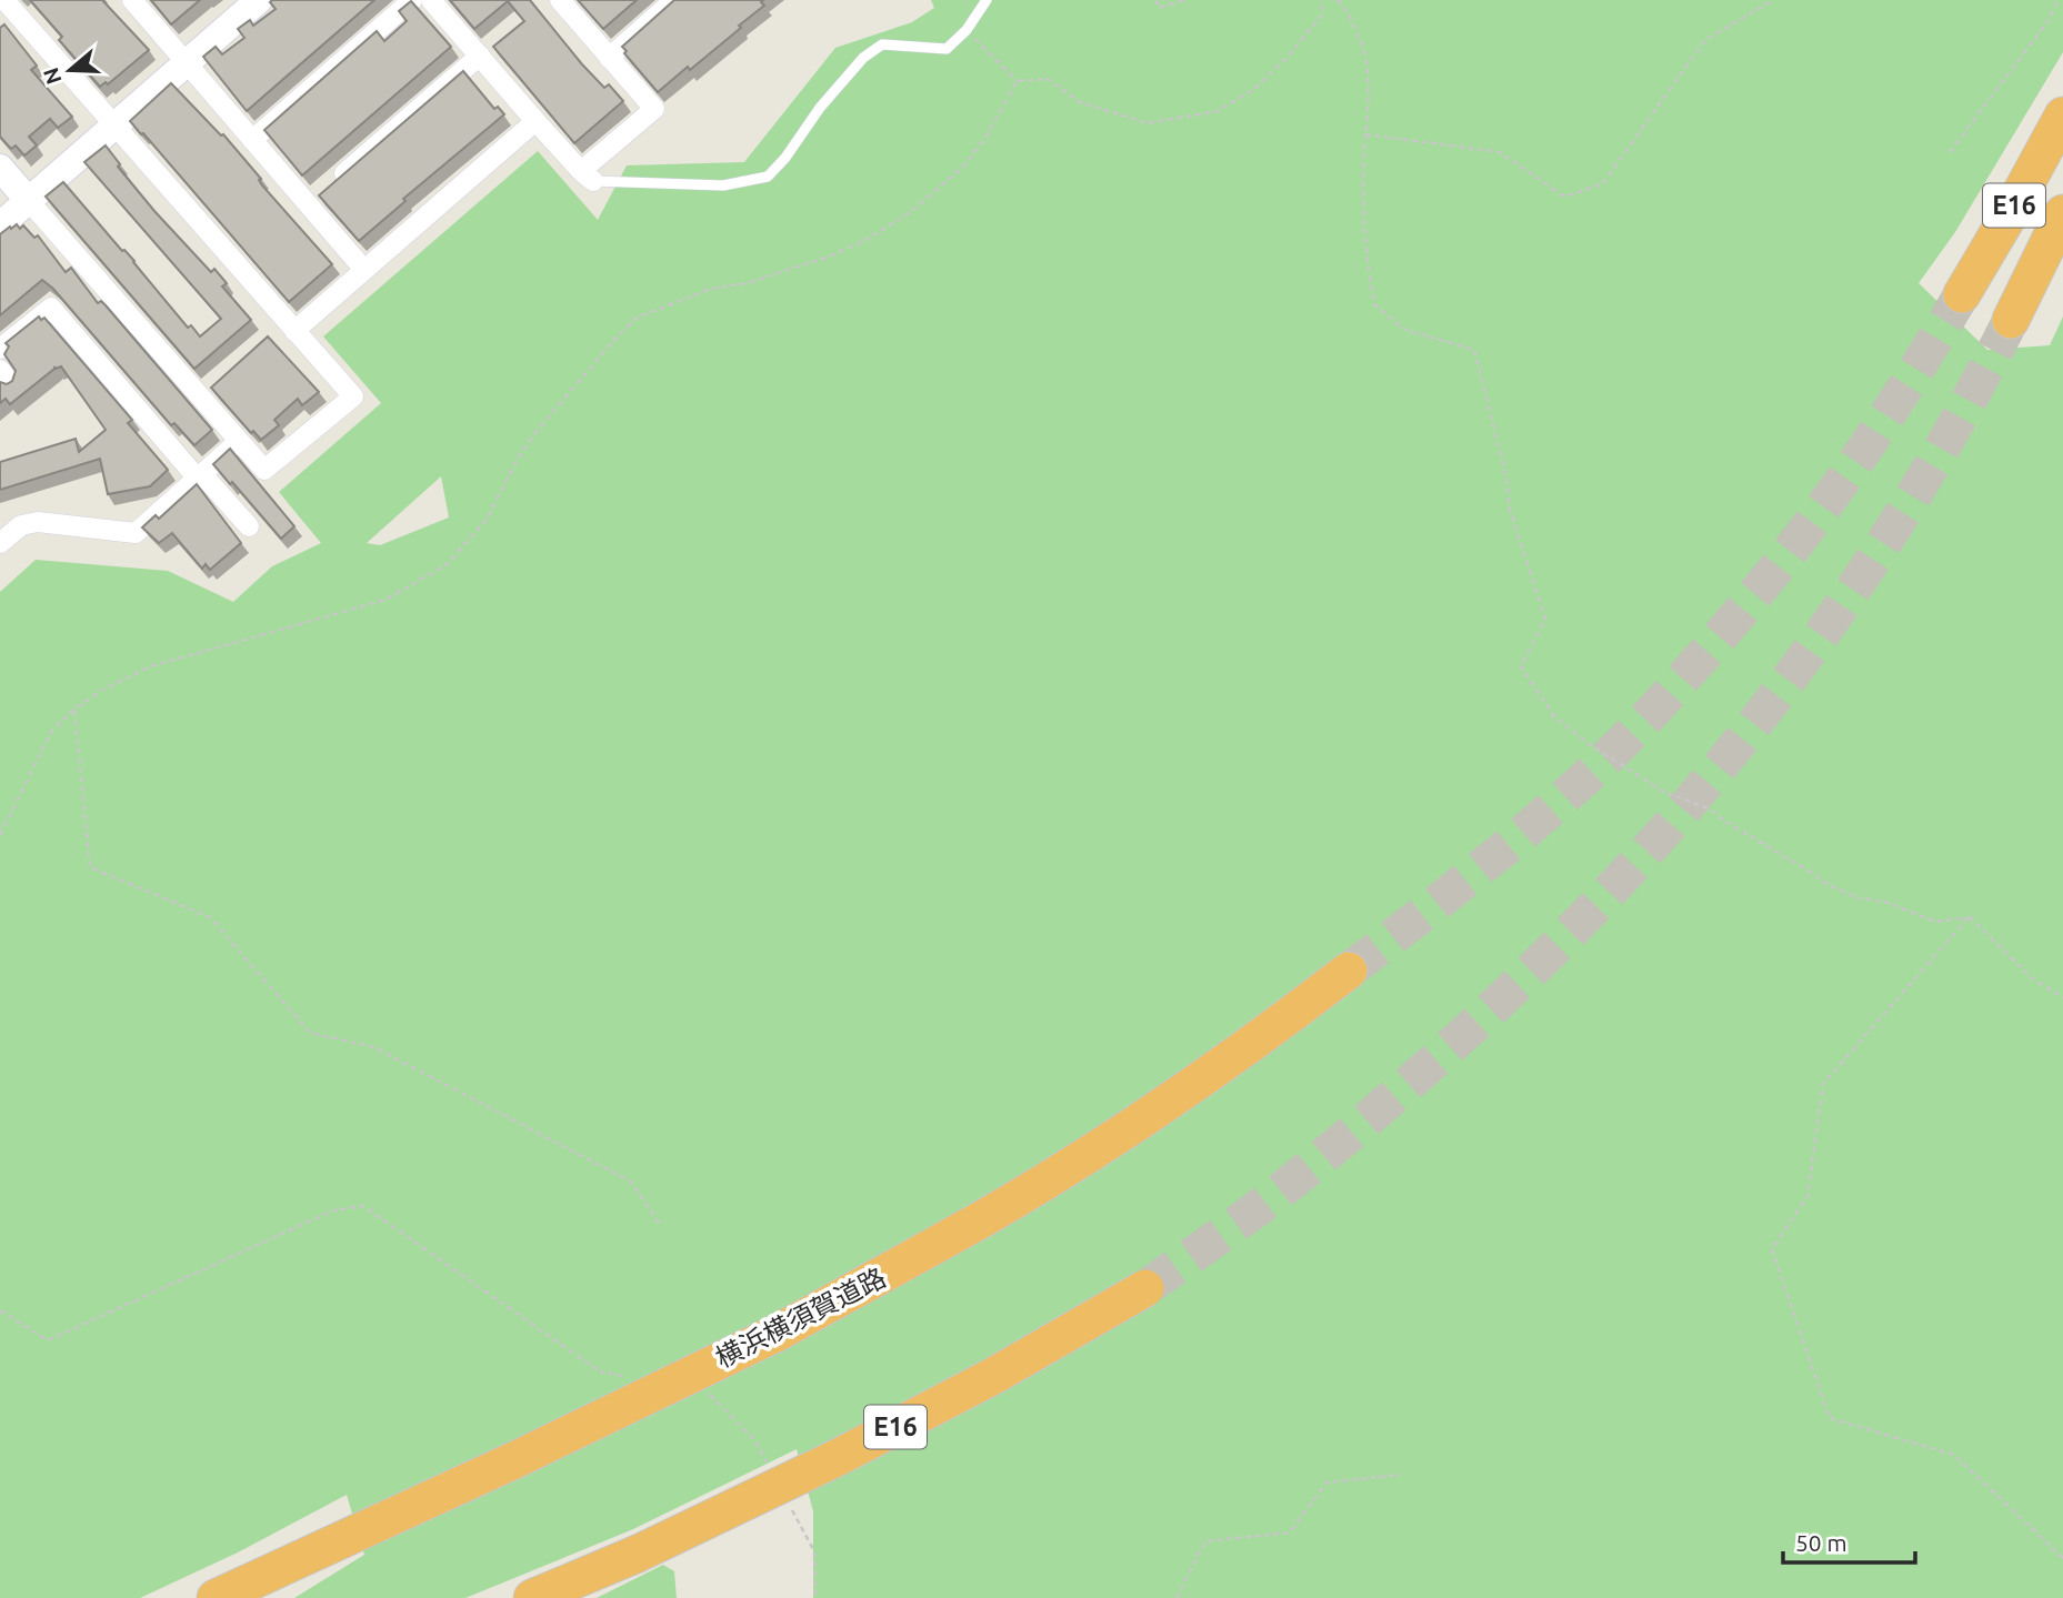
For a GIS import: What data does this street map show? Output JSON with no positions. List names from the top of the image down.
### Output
{
  "streets": {
    "highway": ["E16", "横浜横須賀道路"]
  },
  "scale_bar": "50 m",
  "north": "left"
}
